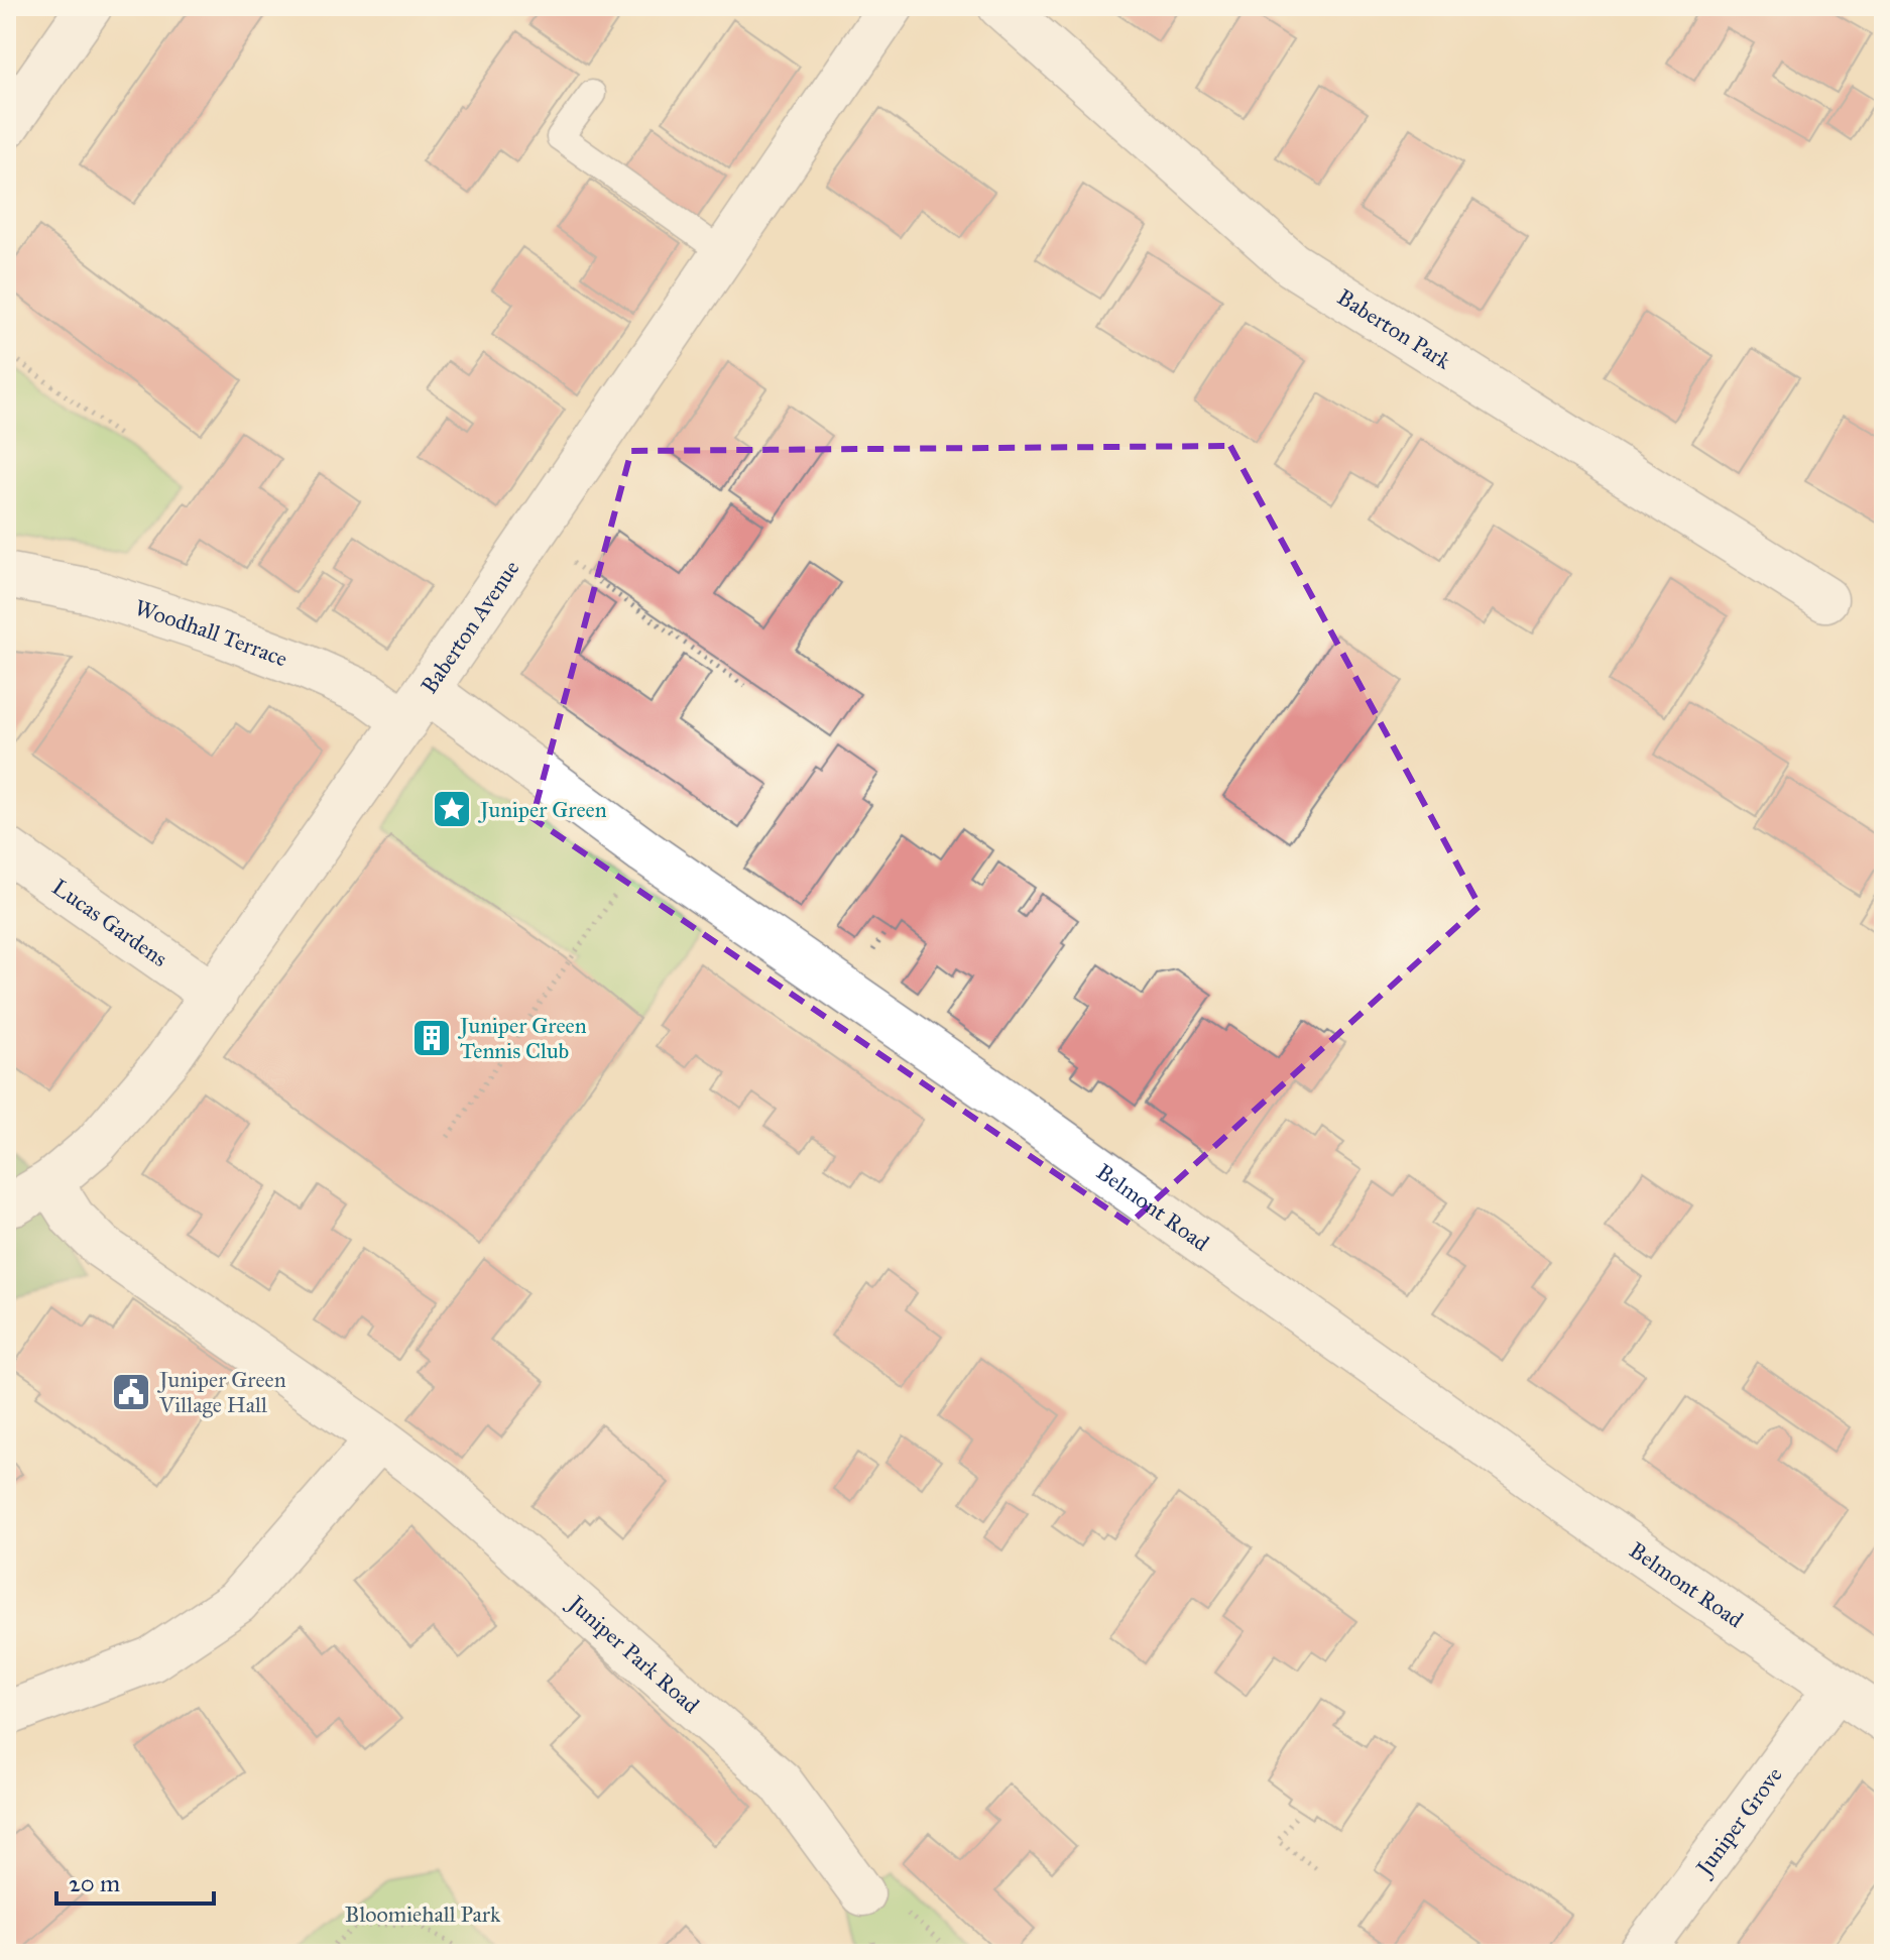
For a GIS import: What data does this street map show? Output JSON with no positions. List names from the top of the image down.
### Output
{
  "streets": {
    "street": [
      "Baberton Park",
      "Baberton Avenue",
      "Woodhall Terrace",
      "Lucas Gardens",
      "Belmont Road",
      "Juniper Park Road",
      "Juniper Grove"
    ]
  },
  "crossings": [
    ["Baberton Avenue", "Woodhall Terrace"],
    ["Baberton Avenue", "Lucas Gardens"],
    ["Baberton Avenue", "Belmont Road"],
    ["Baberton Avenue", "Juniper Park Road"],
    ["Woodhall Terrace", "Belmont Road"],
    ["Belmont Road", "Juniper Grove"]
  ],
  "parks": ["Bloomiehall Park"],
  "places": {
    "place": ["Juniper Green"],
    "building": ["Juniper Green Tennis Club"],
    "public building": ["Juniper Green Village Hall"]
  },
  "scale_bar": "20 m"
}
